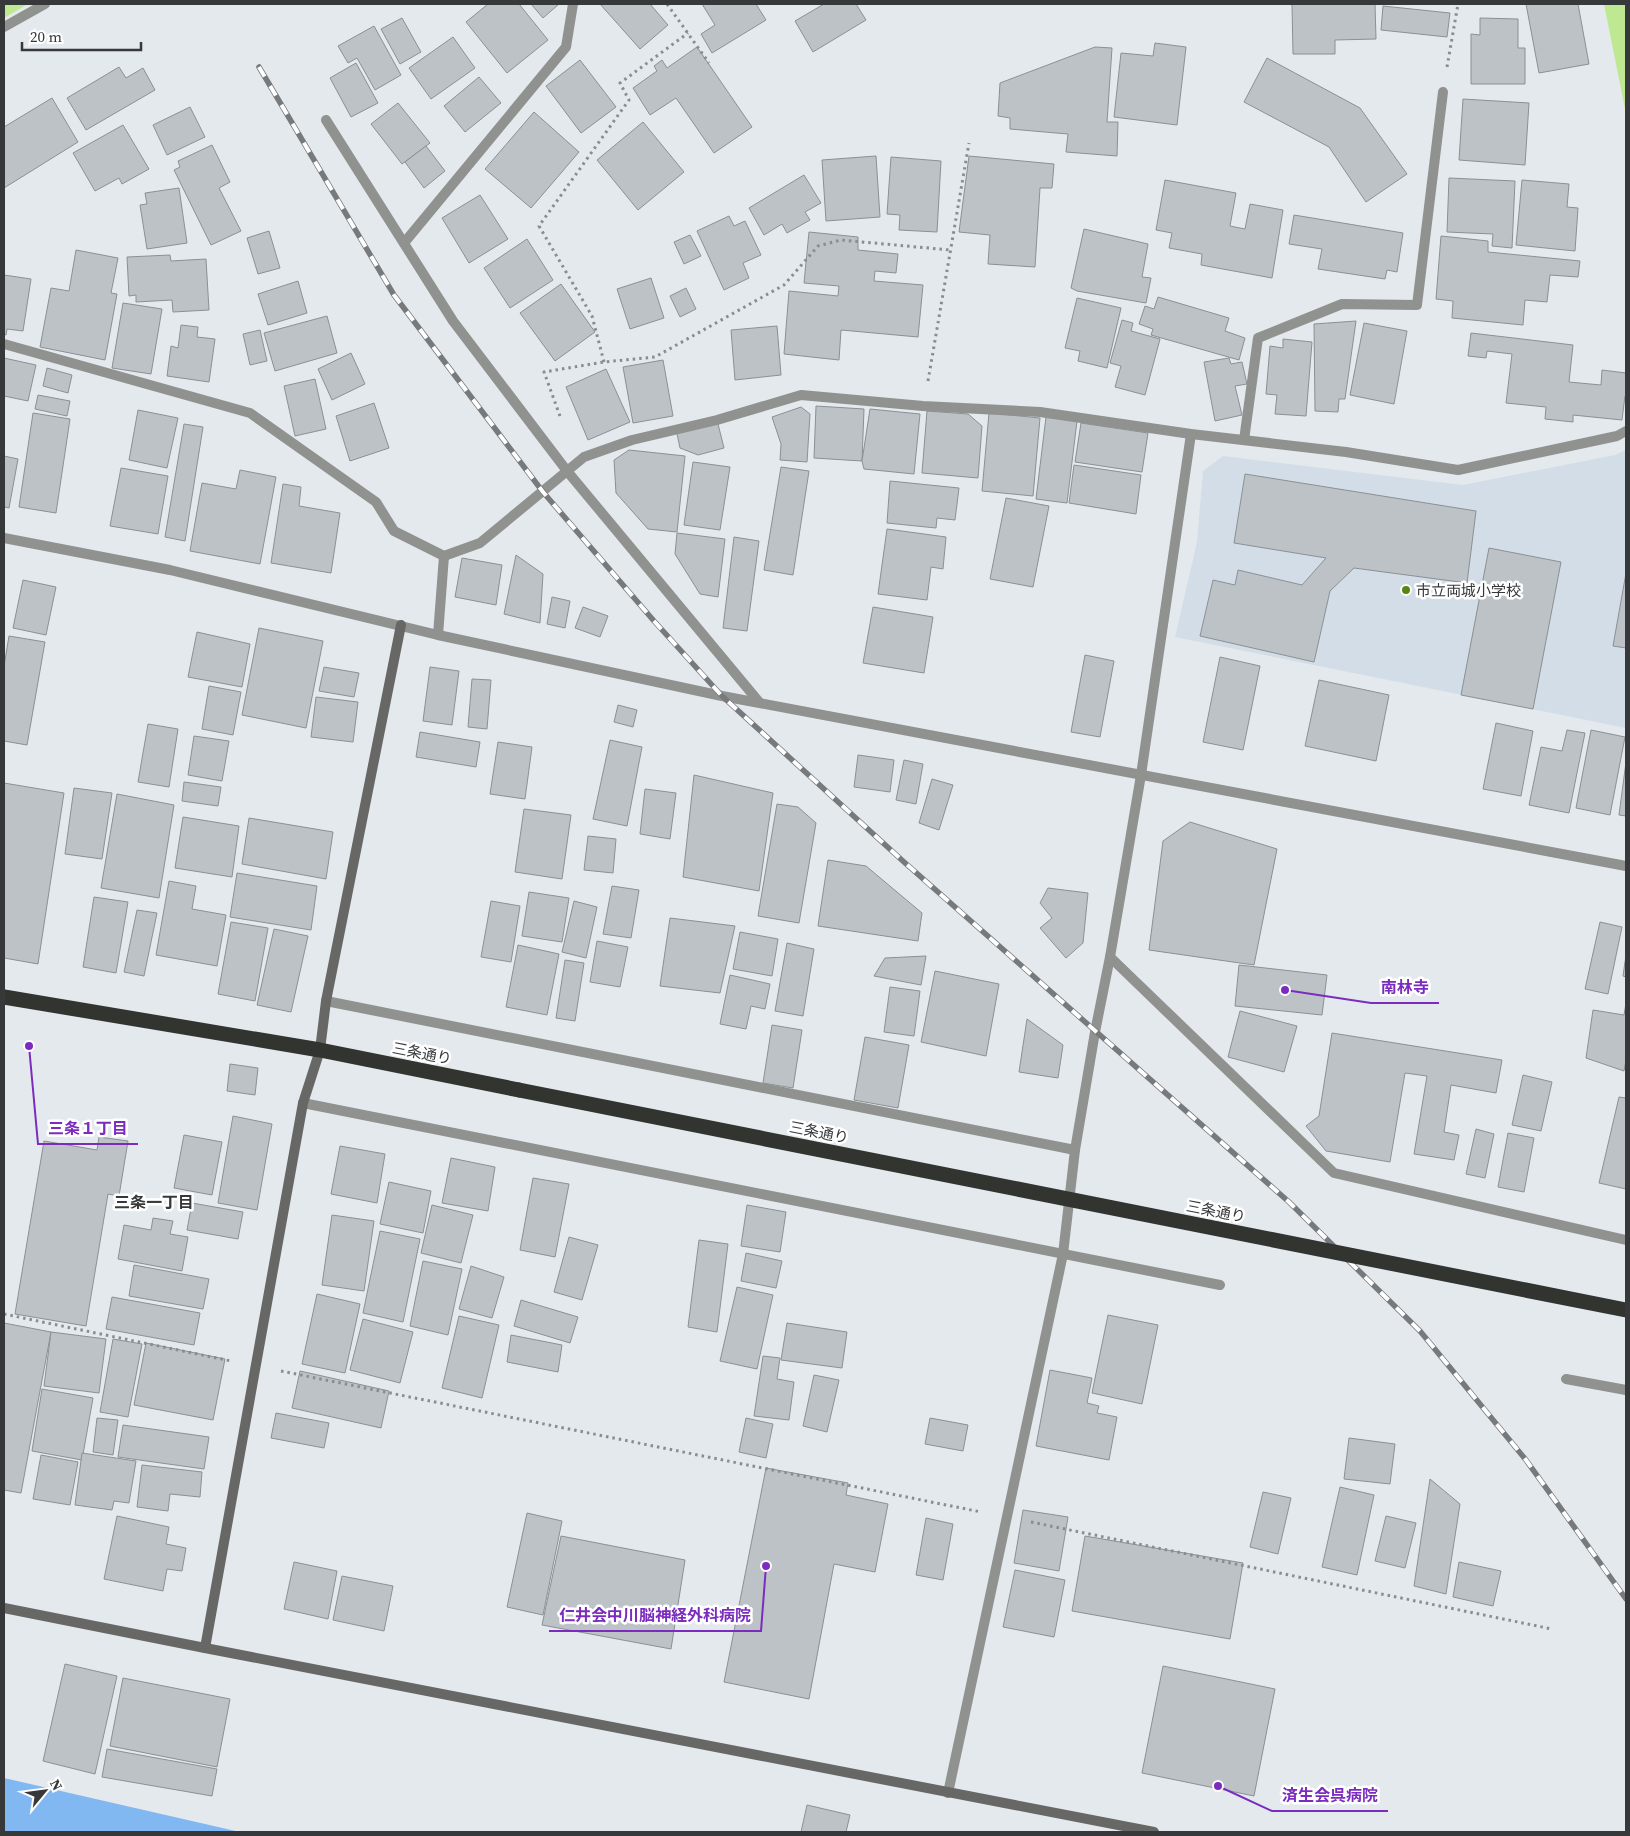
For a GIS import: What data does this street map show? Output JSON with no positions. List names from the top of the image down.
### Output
{
  "streets": {
    "highway": ["三条通り"]
  },
  "districts": ["三条一丁目"],
  "places": [
    "市立両城小学校",
    "南林寺",
    "三条１丁目",
    "仁井会中川脳神経外科病院",
    "済生会呉病院"
  ],
  "scale_bar": "20 m",
  "north": "top right"
}
